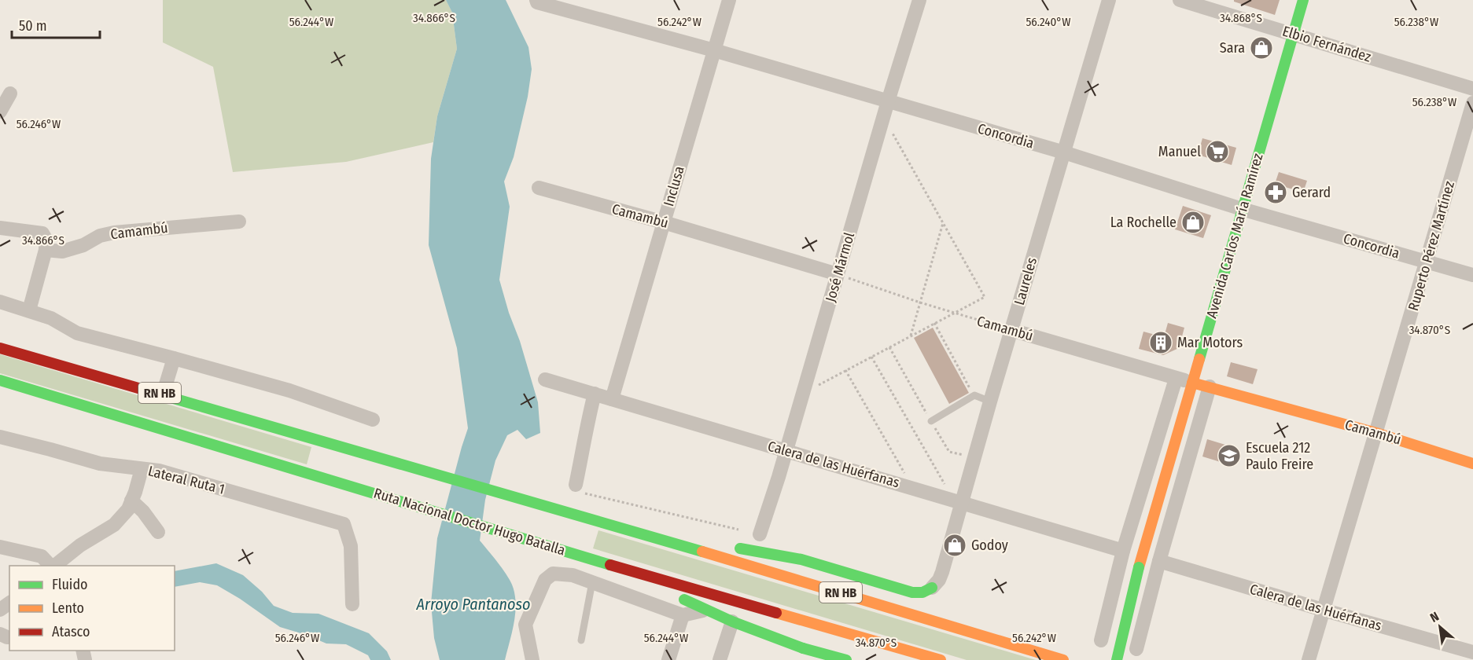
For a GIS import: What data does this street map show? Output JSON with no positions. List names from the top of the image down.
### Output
{
  "streets": {
    "main road": [
      "Camambú",
      "Avenida Carlos María Ramírez",
      "RN HB",
      "Ruta Nacional Doctor Hugo Batalla"
    ],
    "street": [
      "Elbio Fernández",
      "Concordia",
      "Inclusa",
      "Ruperto Pérez Martínez",
      "José Mármol",
      "Laureles",
      "Calera de las Huérfanas",
      "Lateral Ruta 1"
    ]
  },
  "crossings": [
    ["Elbio Fernández", "Avenida Carlos María Ramírez"],
    ["Concordia", "Inclusa"],
    ["Concordia", "Avenida Carlos María Ramírez"],
    ["Concordia", "Ruperto Pérez Martínez"],
    ["Concordia", "José Mármol"],
    ["Concordia", "Laureles"],
    ["Inclusa", "Camambú"],
    ["Inclusa", "Calera de las Huérfanas"],
    ["Camambú", "Avenida Carlos María Ramírez"],
    ["Camambú", "Ruperto Pérez Martínez"],
    ["Camambú", "José Mármol"],
    ["Camambú", "Laureles"],
    ["Ruperto Pérez Martínez", "Calera de las Huérfanas"],
    ["José Mármol", "Calera de las Huérfanas"],
    ["Laureles", "Calera de las Huérfanas"]
  ],
  "water": ["Arroyo Pantanoso"],
  "places": {
    "shop": ["Sara", "La Rochelle", "Godoy"],
    "supermarket": ["Manuel"],
    "pharmacy": ["Gerard"],
    "building": ["Mar Motors"],
    "school or university": ["Escuela 212 Paulo Freire"]
  },
  "legend": ["Fluido", "Lento", "Atasco"],
  "scale_bar": "50 m",
  "north": "top left",
  "coordinates": [
    "34.866°S",
    "34.868°S",
    "56.244°W",
    "56.242°W",
    "56.240°W",
    "56.238°W",
    "56.246°W",
    "34.870°S"
  ]
}
